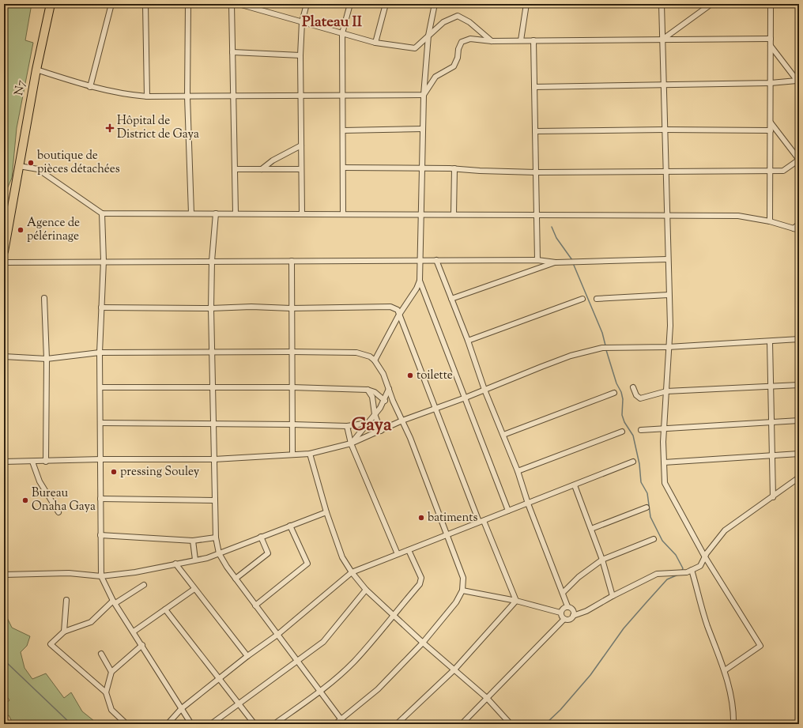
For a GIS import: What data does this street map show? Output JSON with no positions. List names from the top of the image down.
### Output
{
  "streets": {
    "main road": ["N7"]
  },
  "districts": ["Plateau II", "Gaya"],
  "places": {
    "health": ["Hôpital de District de Gaya"],
    "other": [
      "boutique de pièces détachées",
      "Agence de pélérinage",
      "toilette",
      "pressing Souley",
      "Bureau Onaha Gaya",
      "batiments"
    ]
  }
}
